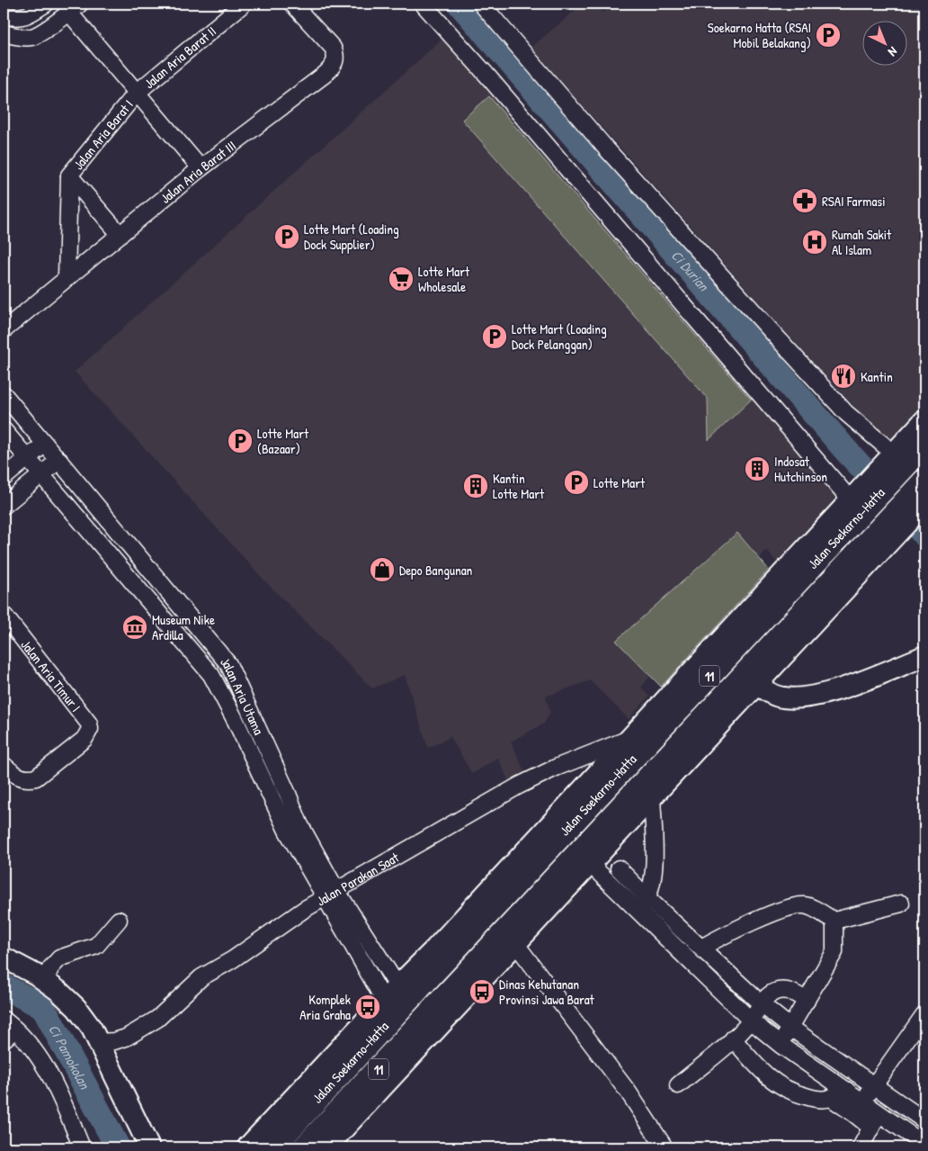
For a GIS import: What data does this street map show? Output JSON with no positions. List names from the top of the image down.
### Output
{
  "streets": {
    "highway": ["Jalan Soekarno-Hatta", "11"],
    "street": [
      "Jalan Aria Barat II",
      "Jalan Aria Barat I",
      "Jalan Aria Barat III",
      "Jalan Aria Timur I",
      "Jalan Aria Utama",
      "Jalan Parakan Saat"
    ]
  },
  "crossings": [
    ["Jalan Aria Barat II", "Jalan Aria Barat I"],
    ["Jalan Aria Barat I", "Jalan Aria Barat III"],
    ["Jalan Soekarno-Hatta", "Jalan Aria Utama"],
    ["Jalan Soekarno-Hatta", "Jalan Parakan Saat"],
    ["Jalan Aria Utama", "Jalan Parakan Saat"]
  ],
  "water": ["Ci Durian", "Ci Pamokolan"],
  "places": {
    "parking": [
      "Soekarno Hatta (RSAI Mobil Belakang)",
      "Lotte Mart (Loading Dock Supplier)",
      "Lotte Mart (Loading Dock Pelanggan)",
      "Lotte Mart (Bazaar)",
      "Lotte Mart"
    ],
    "pharmacy": ["RSAI Farmasi"],
    "hospital": ["Rumah Sakit Al Islam"],
    "supermarket": ["Lotte Mart Wholesale"],
    "restaurant": ["Kantin"],
    "building": ["Indosat Hutchinson", "Kantin Lotte Mart"],
    "shop": ["Depo Bangunan"],
    "museum": ["Museum Nike Ardilla"],
    "bus stop": ["Dinas Kehutanan Provinsi Jawa Barat", "Komplek Aria Graha"]
  },
  "north": "bottom right"
}
